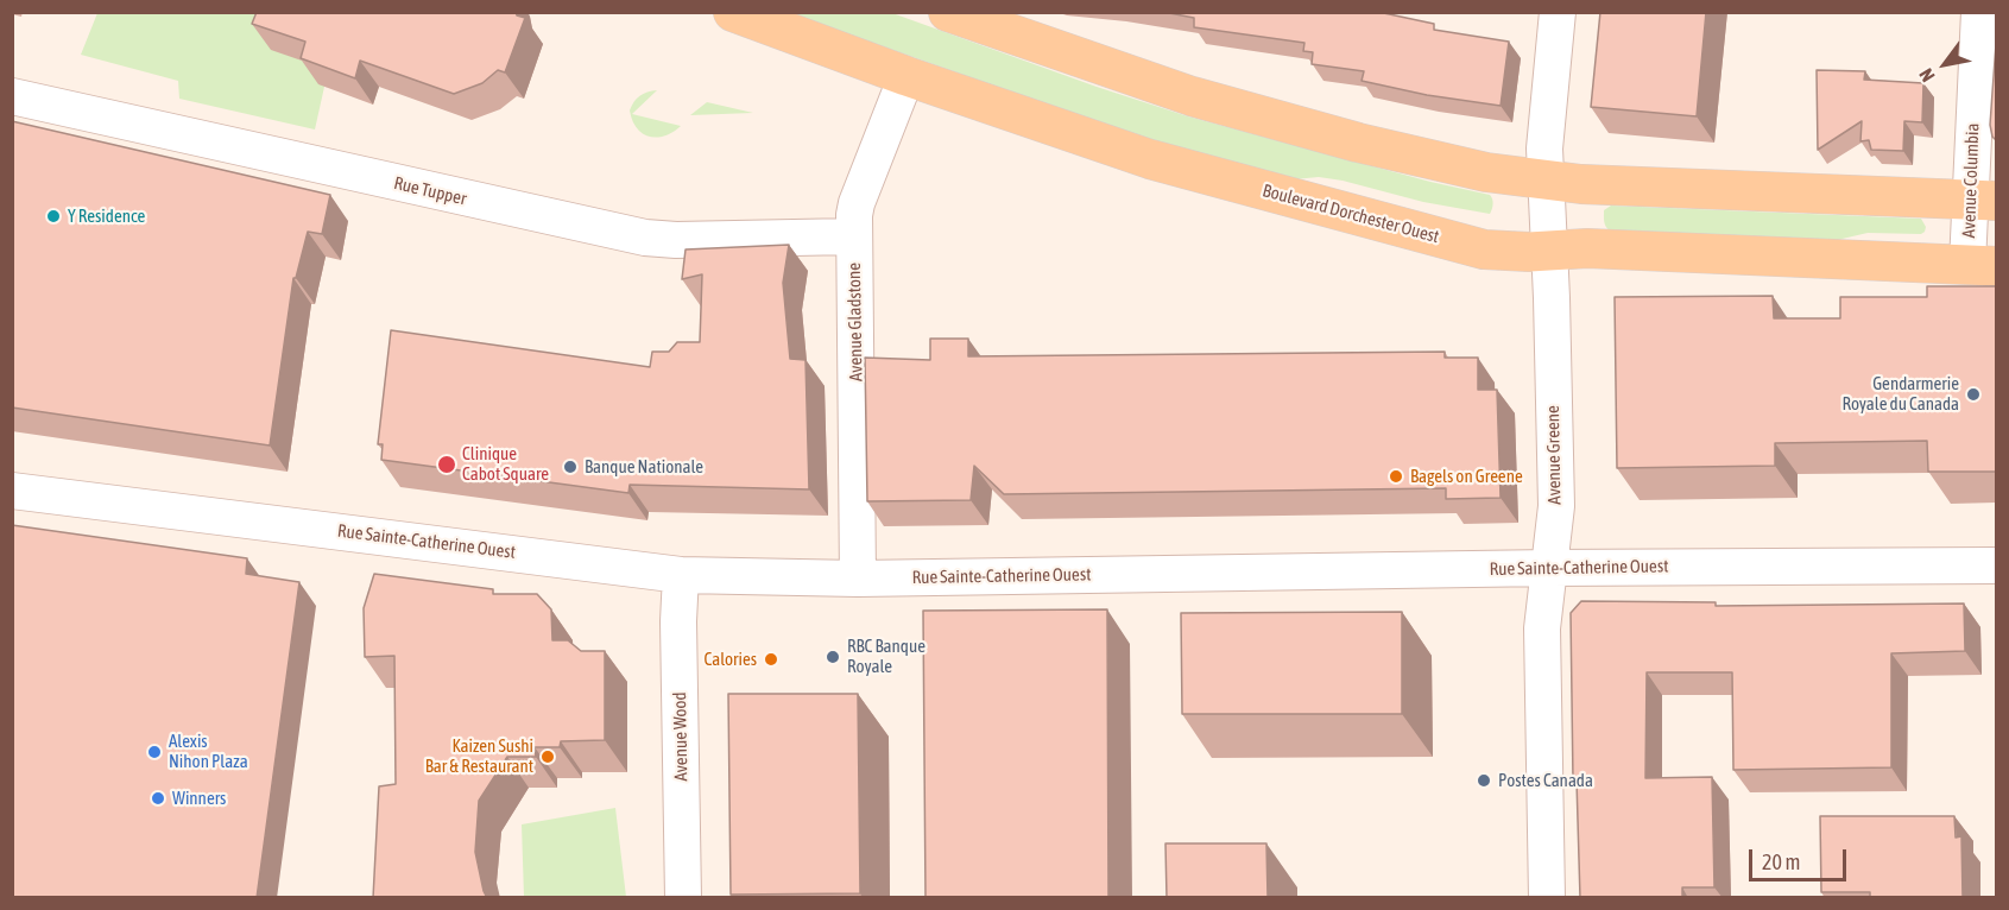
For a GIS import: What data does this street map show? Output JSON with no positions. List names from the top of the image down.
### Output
{
  "streets": {
    "main road": ["Boulevard Dorchester Ouest"],
    "street": [
      "Avenue Columbia",
      "Rue Tupper",
      "Avenue Gladstone",
      "Avenue Greene",
      "Rue Sainte-Catherine Ouest",
      "Avenue Wood"
    ]
  },
  "crossings": [
    ["Avenue Columbia", "Boulevard Dorchester Ouest"],
    ["Rue Tupper", "Avenue Gladstone"],
    ["Boulevard Dorchester Ouest", "Avenue Gladstone"],
    ["Boulevard Dorchester Ouest", "Avenue Greene"],
    ["Avenue Gladstone", "Rue Sainte-Catherine Ouest"],
    ["Avenue Greene", "Rue Sainte-Catherine Ouest"],
    ["Rue Sainte-Catherine Ouest", "Avenue Wood"]
  ],
  "places": [
    "Y Residence",
    "Gendarmerie Royale du Canada",
    "Clinique Cabot Square",
    "Banque Nationale",
    "Bagels on Greene",
    "RBC Banque Royale",
    "Calories",
    "Alexis Nihon Plaza",
    "Kaizen Sushi Bar & Restaurant",
    "Postes Canada",
    "Winners"
  ],
  "scale_bar": "20 m",
  "north": "bottom left"
}
